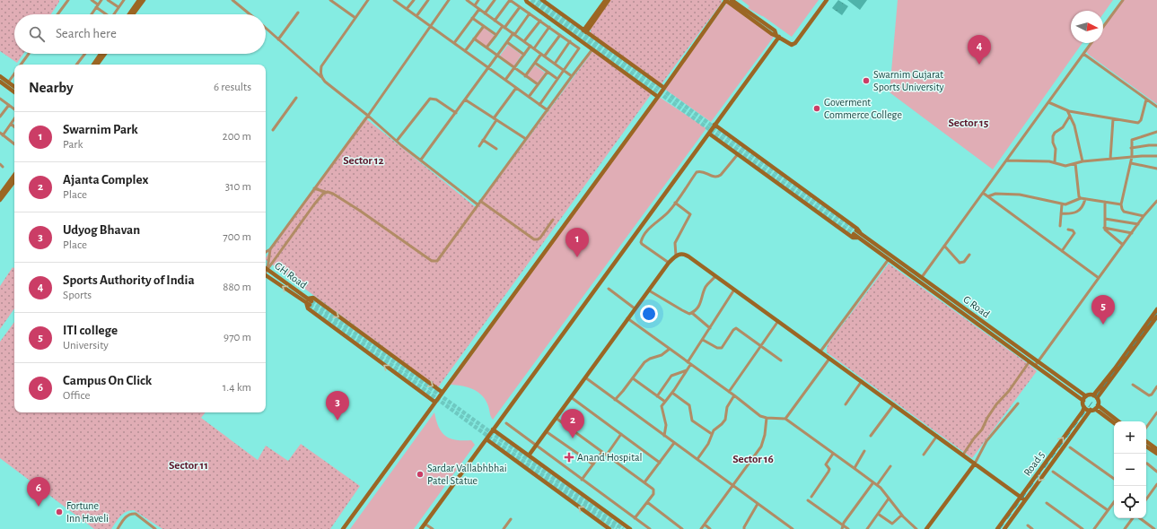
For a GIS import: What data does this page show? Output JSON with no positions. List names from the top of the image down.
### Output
{
  "streets": {
    "street": ["GH Road", "G Road", "Road 5"]
  },
  "crossings": [
    ["G Road", "Road 5"]
  ],
  "districts": [
    "Sector 15",
    "Sector 12",
    "Sector 16",
    "Sector 11"
  ],
  "places": {
    "other": [
      "Swarnim Gujarat Sports University",
      "Goverment Commerce College",
      "Sardar Vallabhbhai Patel Statue",
      "Fortune Inn Haveli"
    ],
    "health": ["Anand Hospital"]
  },
  "north": "right",
  "page": {
    "search": "Search here",
    "pins": [
      "4",
      "1",
      "5",
      "3",
      "2",
      "6"
    ],
    "heading": ["Nearby", "6 results"],
    "list": [
      {
        "mark": "1",
        "name": "Swarnim Park",
        "note": "Park",
        "value": "200 m"
      },
      {
        "mark": "2",
        "name": "Ajanta Complex",
        "note": "Place",
        "value": "310 m"
      },
      {
        "mark": "3",
        "name": "Udyog Bhavan",
        "note": "Place",
        "value": "700 m"
      },
      {
        "mark": "4",
        "name": "Sports Authority of India",
        "note": "Sports",
        "value": "880 m"
      },
      {
        "mark": "5",
        "name": "ITI college",
        "note": "University",
        "value": "970 m"
      },
      {
        "mark": "6",
        "name": "Campus On Click",
        "note": "Office",
        "value": "1.4 km"
      }
    ],
    "map_buttons": ["+", "−"]
  }
}
